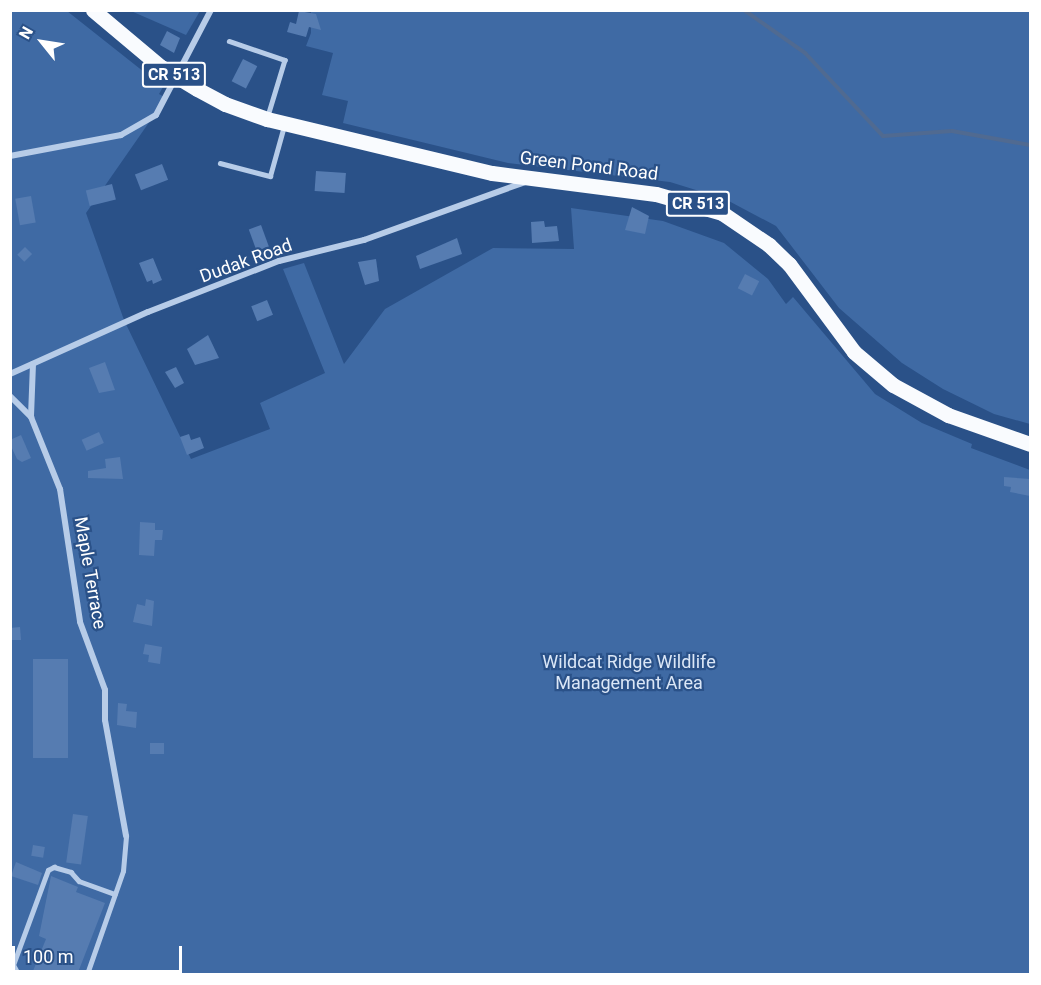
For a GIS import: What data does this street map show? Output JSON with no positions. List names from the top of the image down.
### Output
{
  "streets": {
    "main road": ["CR 513", "Green Pond Road"],
    "street": ["Dudak Road", "Maple Terrace"]
  },
  "crossings": [
    ["Green Pond Road", "Dudak Road"]
  ],
  "parks": ["Wildcat Ridge Wildlife Management Area"],
  "scale_bar": "100 m",
  "north": "top left"
}
